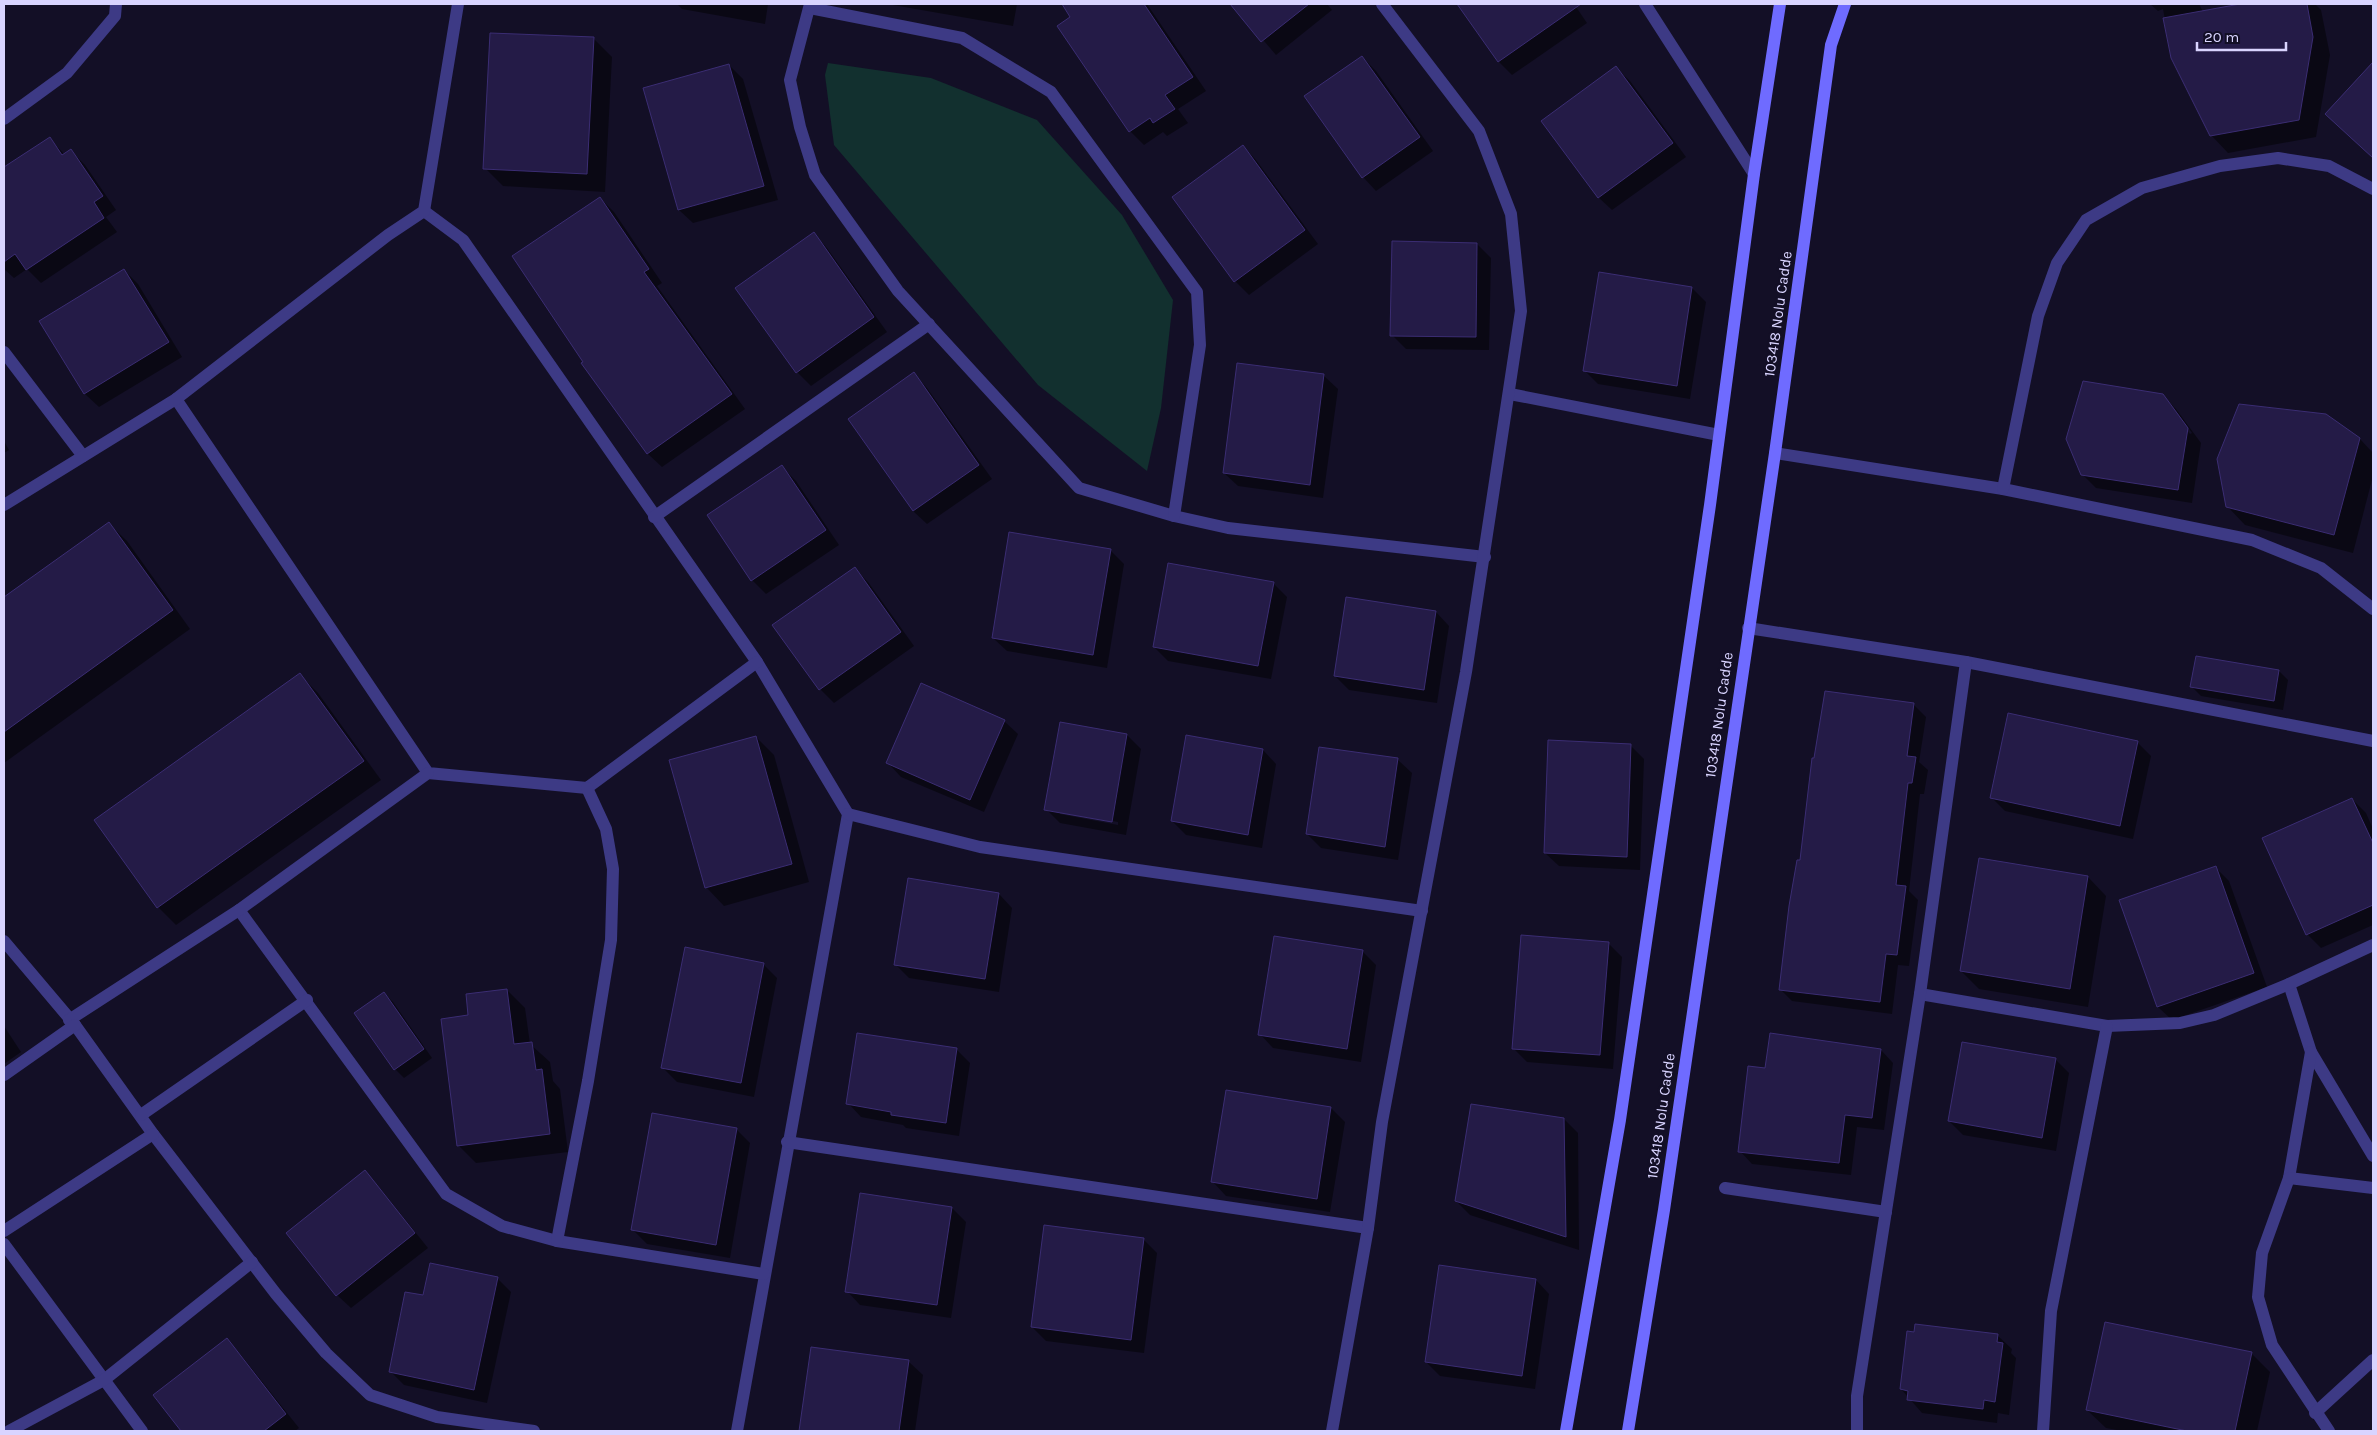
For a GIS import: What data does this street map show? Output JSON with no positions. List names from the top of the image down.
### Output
{
  "streets": {
    "main road": ["103418 Nolu Cadde"]
  },
  "scale_bar": "20 m"
}
